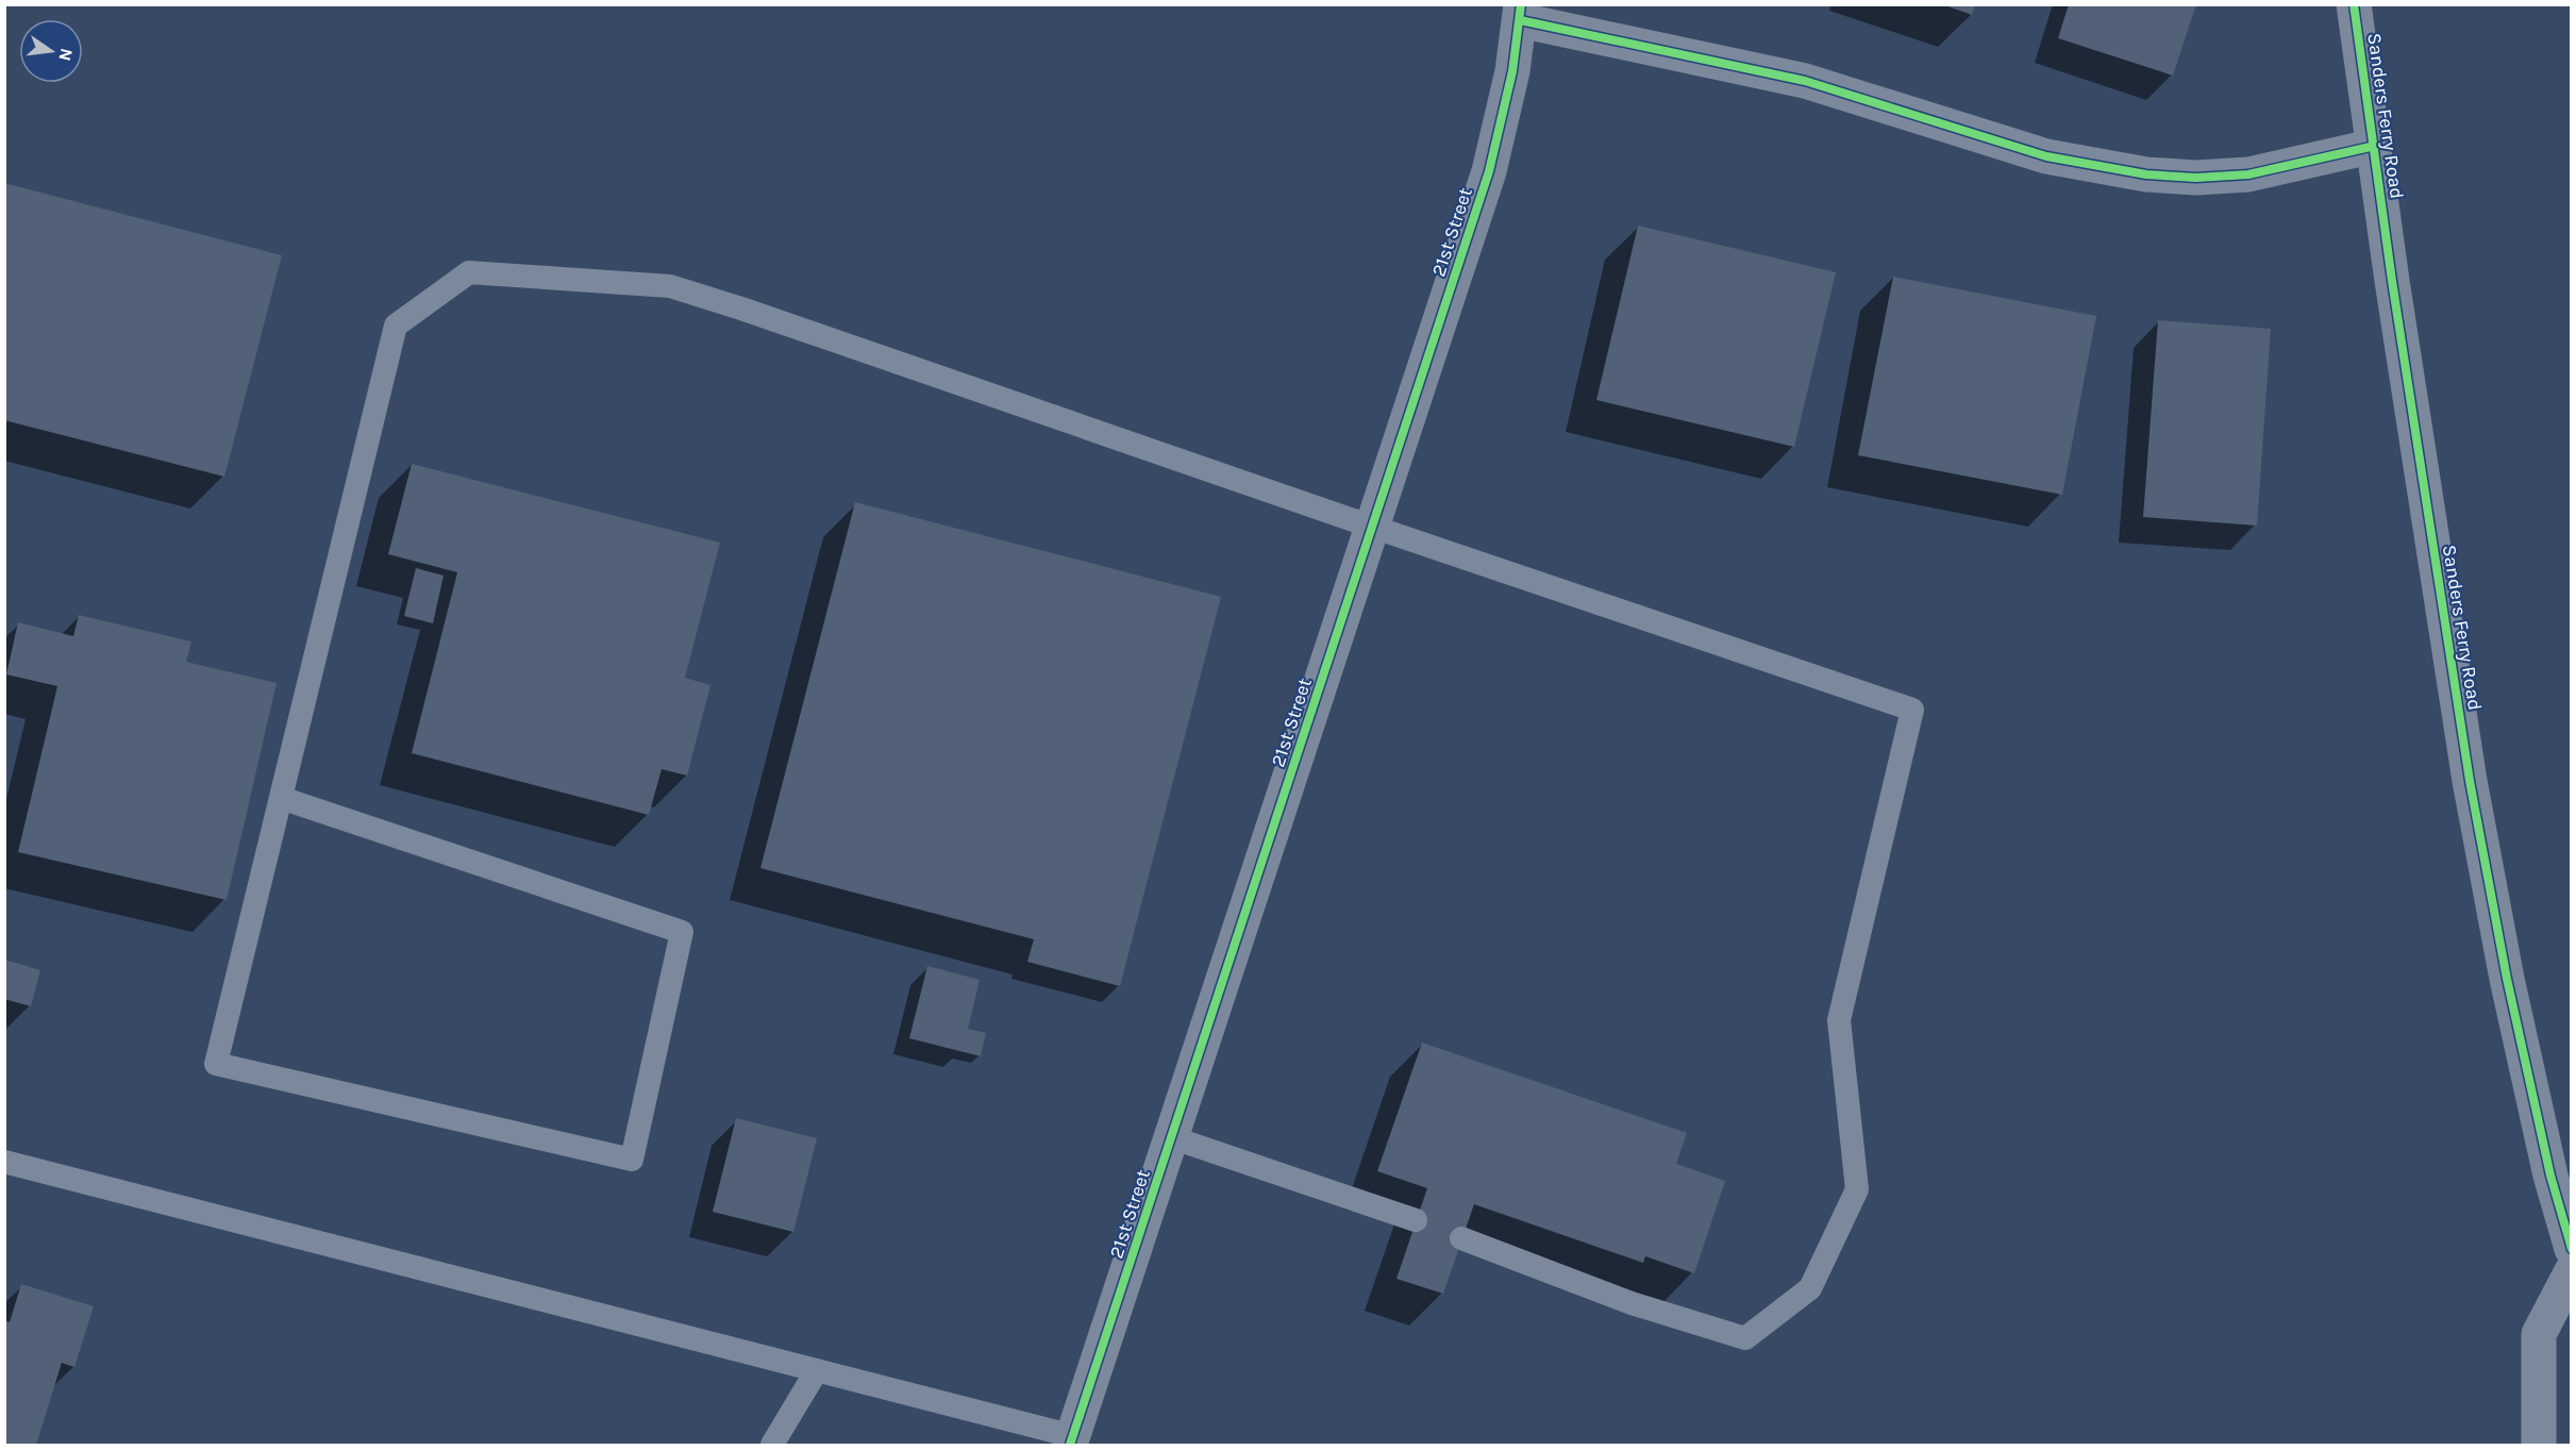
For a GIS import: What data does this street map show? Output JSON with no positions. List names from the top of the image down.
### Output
{
  "streets": {
    "street": ["Sanders Ferry Road", "21st Street"]
  },
  "north": "right"
}
